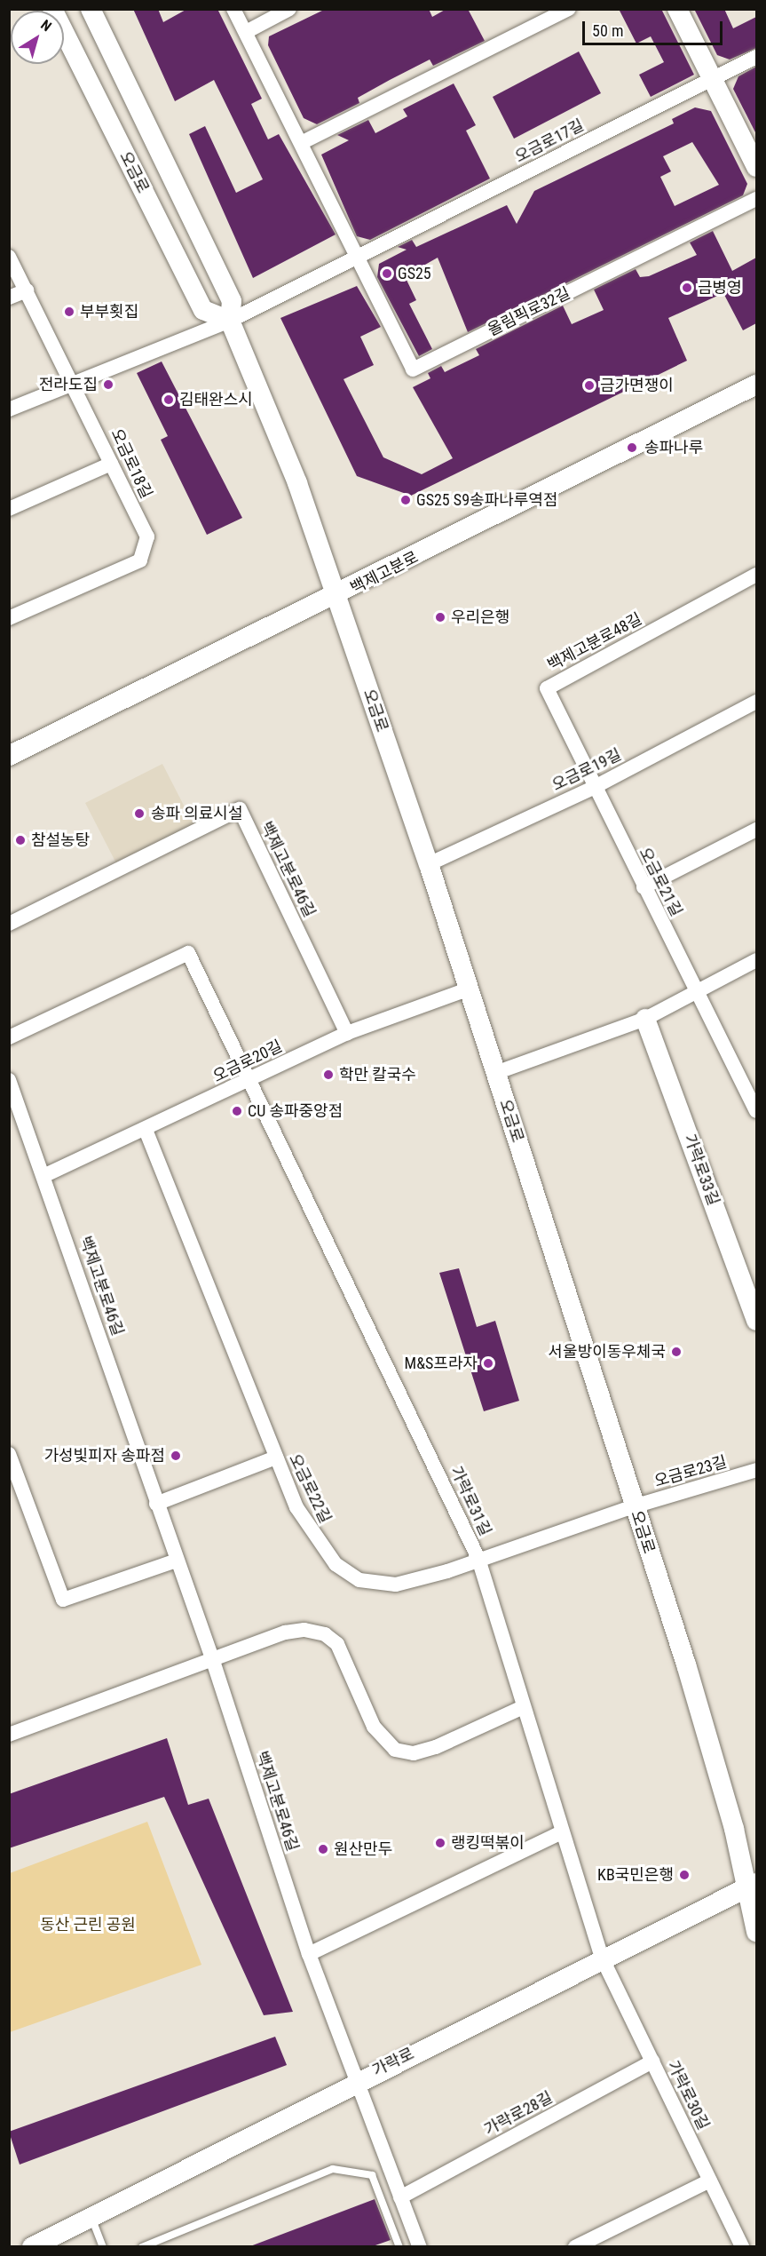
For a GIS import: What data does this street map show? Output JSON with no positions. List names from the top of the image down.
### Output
{
  "streets": {
    "main road": [
      "오금로",
      "백제고분로",
      "가락로33길",
      "가락로"
    ],
    "street": [
      "오금로17길",
      "올림픽로32길",
      "오금로18길",
      "백제고분로48길",
      "오금로19길",
      "백제고분로46길",
      "오금로21길",
      "오금로20길",
      "오금로23길",
      "오금로22길",
      "가락로31길",
      "가락로30길",
      "가락로28길"
    ]
  },
  "crossings": [
    ["오금로17길", "오금로"],
    ["오금로17길", "올림픽로32길"],
    ["오금로", "백제고분로"],
    ["오금로", "오금로19길"],
    ["오금로", "오금로20길"],
    ["오금로", "오금로23길"],
    ["오금로", "오금로22길"],
    ["오금로", "가락로"],
    ["백제고분로48길", "오금로19길"],
    ["백제고분로48길", "오금로21길"],
    ["오금로19길", "오금로21길"],
    ["백제고분로46길", "오금로20길"],
    ["백제고분로46길", "가락로"],
    ["오금로20길", "오금로22길"],
    ["오금로20길", "가락로31길"],
    ["오금로23길", "오금로22길"],
    ["오금로22길", "가락로31길"],
    ["가락로31길", "가락로"],
    ["가락로31길", "가락로30길"],
    ["가락로", "가락로30길"],
    ["가락로30길", "가락로28길"]
  ],
  "parks": ["동산 근린 공원"],
  "places": [
    "GS25",
    "금병영",
    "부부횟집",
    "전라도집",
    "금가면쟁이",
    "김태완스시",
    "송파나루",
    "GS25 S9송파나루역점",
    "우리은행",
    "송파 의료시설",
    "참설농탕",
    "학만 칼국수",
    "CU 송파중앙점",
    "서울방이동우체국",
    "M&S프라자",
    "가성빛피자 송파점",
    "랭킹떡볶이",
    "원산만두",
    "KB국민은행"
  ],
  "scale_bar": "50 m",
  "north": "top right"
}
